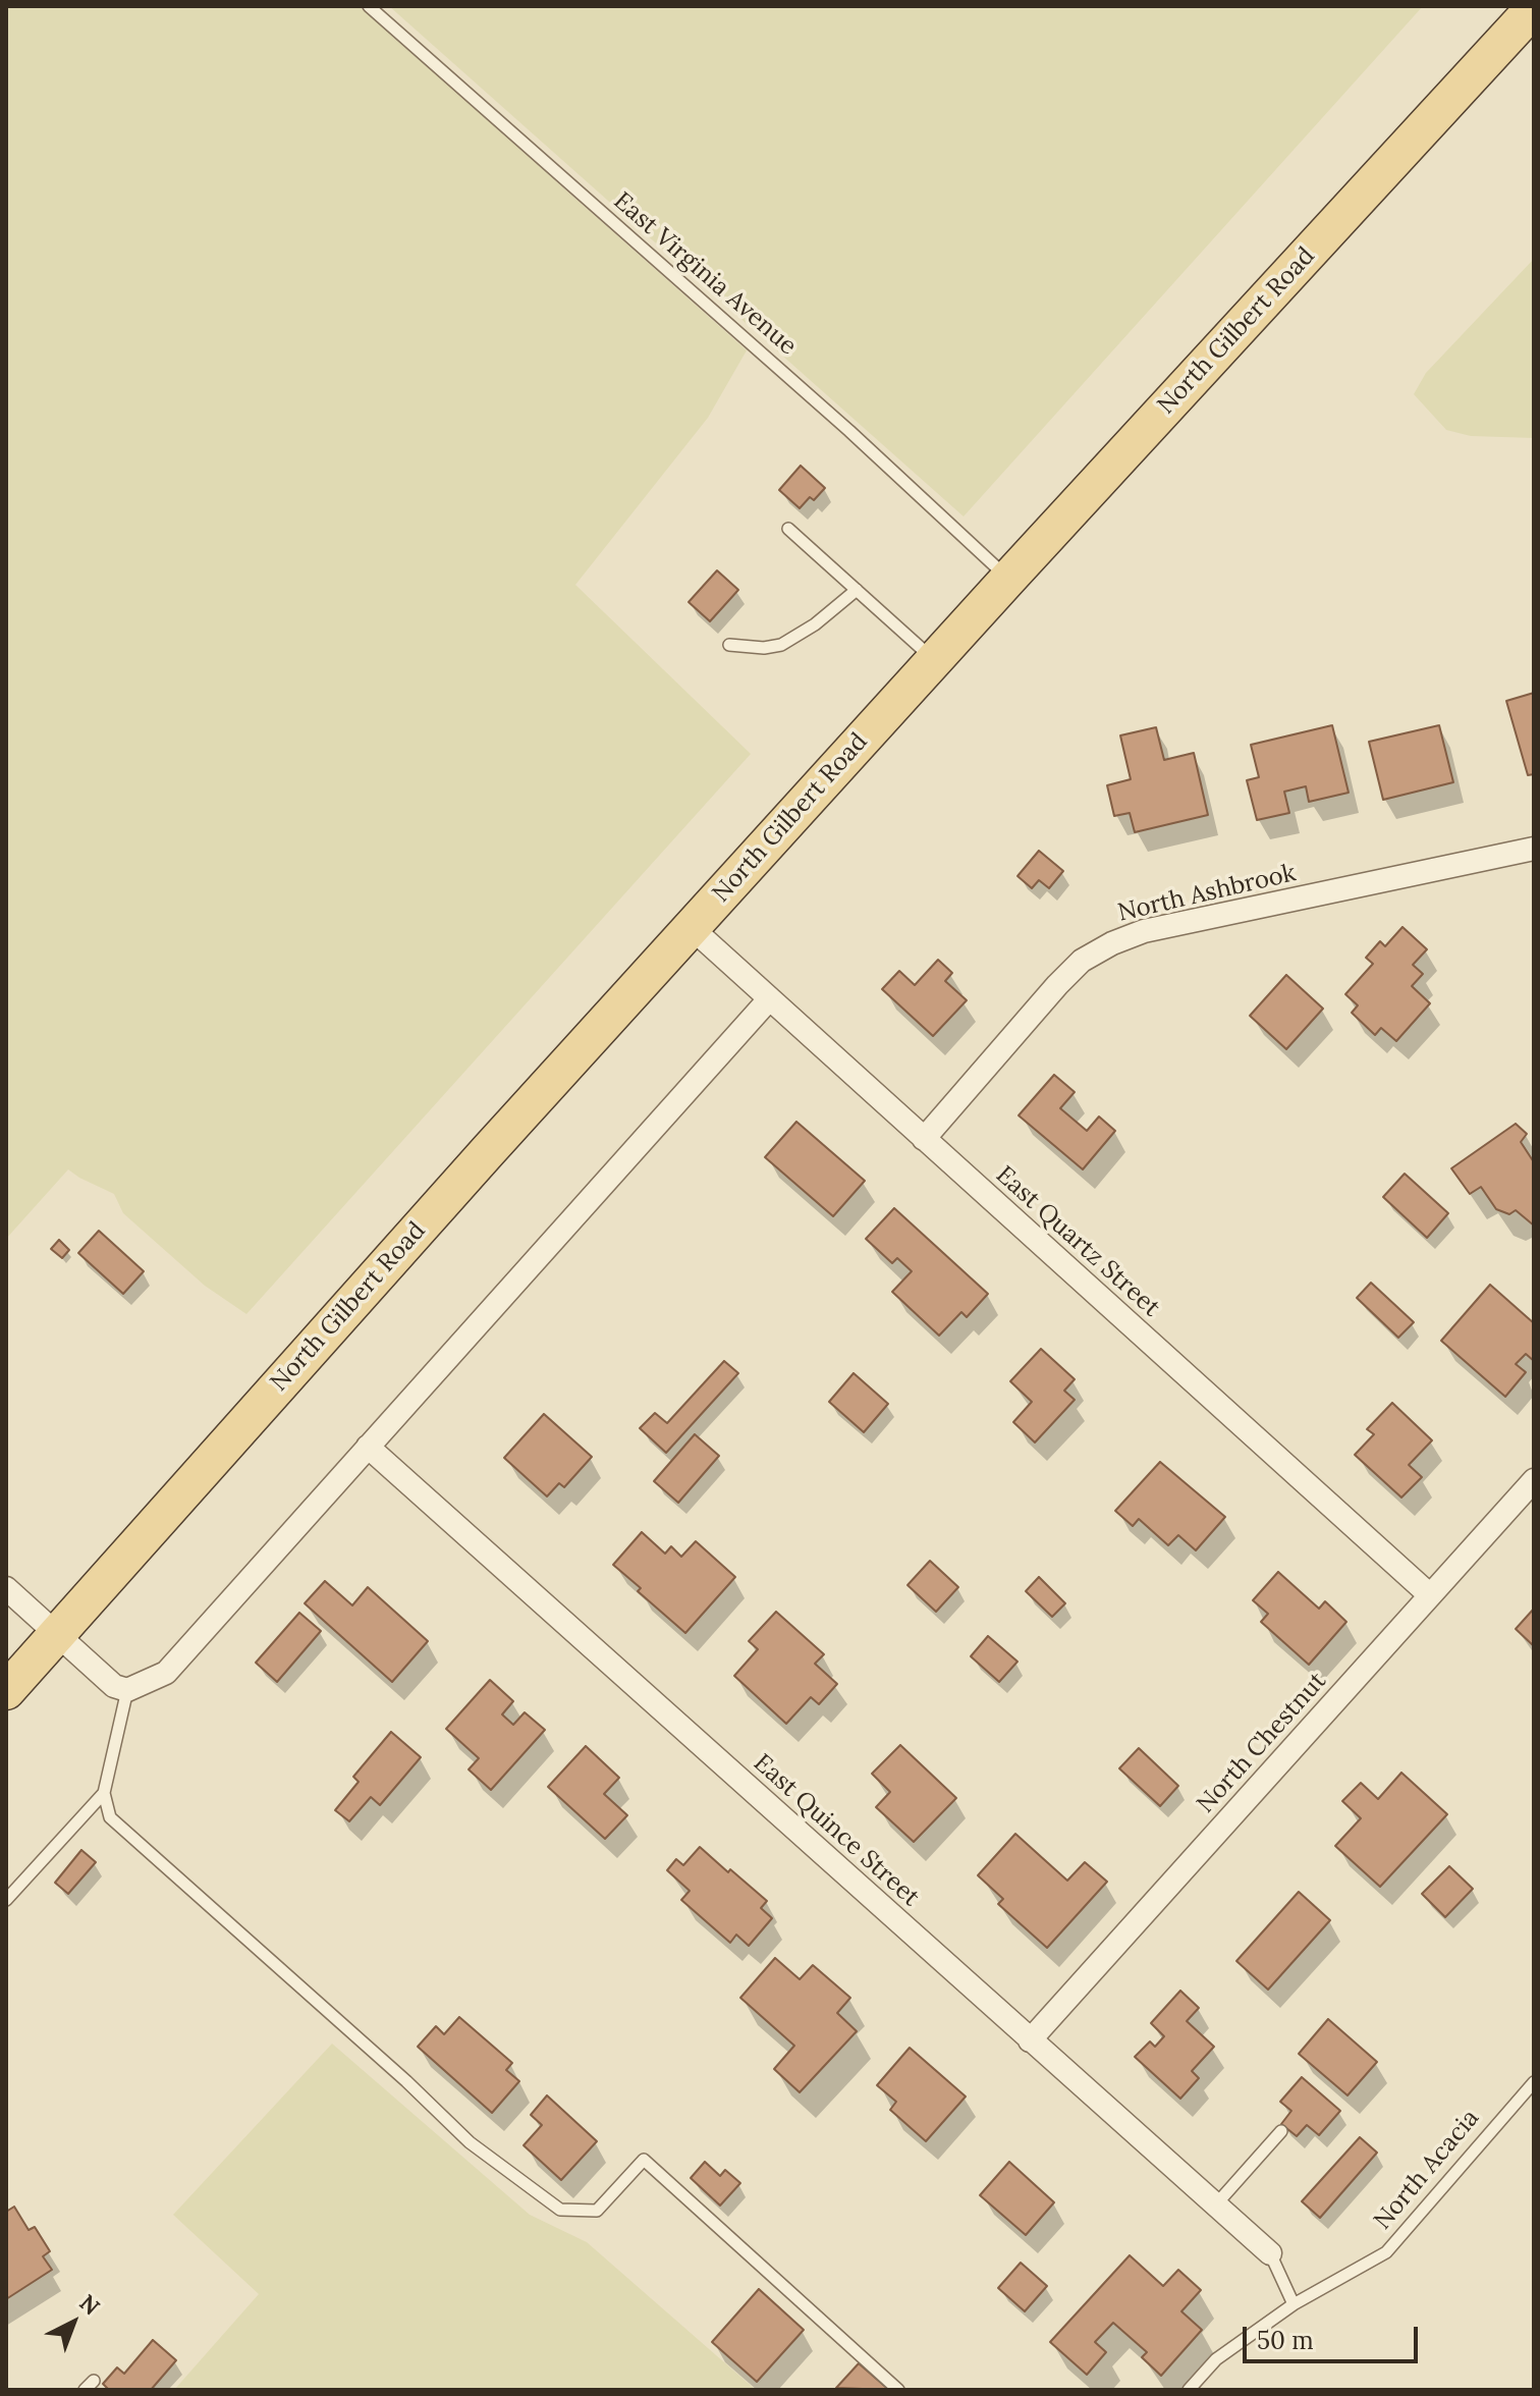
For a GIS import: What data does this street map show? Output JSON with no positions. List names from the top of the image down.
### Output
{
  "streets": {
    "main road": ["North Gilbert Road"],
    "street": [
      "North Ashbrook",
      "East Quartz Street",
      "North Chestnut",
      "East Quince Street"
    ],
    "lane": ["East Virginia Avenue", "North Acacia"]
  },
  "crossings": [
    ["East Virginia Avenue", "North Gilbert Road"],
    ["North Gilbert Road", "East Quartz Street"],
    ["North Ashbrook", "East Quartz Street"],
    ["East Quartz Street", "North Chestnut"],
    ["North Chestnut", "East Quince Street"]
  ],
  "scale_bar": "50 m",
  "north": "top right"
}
